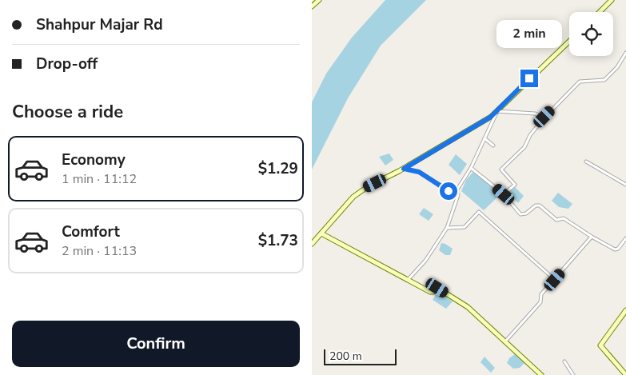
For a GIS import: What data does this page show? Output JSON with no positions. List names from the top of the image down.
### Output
{
  "scale_bar": "200 m",
  "page": {
    "banner": ["Shahpur Majar Rd", "Drop-off"],
    "bubble": "2 min",
    "heading": "Choose a ride",
    "list": [
      {
        "name": "Economy",
        "note": "1 min · 11:12",
        "value": "$1.29"
      },
      {
        "name": "Comfort",
        "note": "2 min · 11:13",
        "value": "$1.73"
      }
    ],
    "buttons": "Confirm",
    "scale": "200 m"
  }
}
